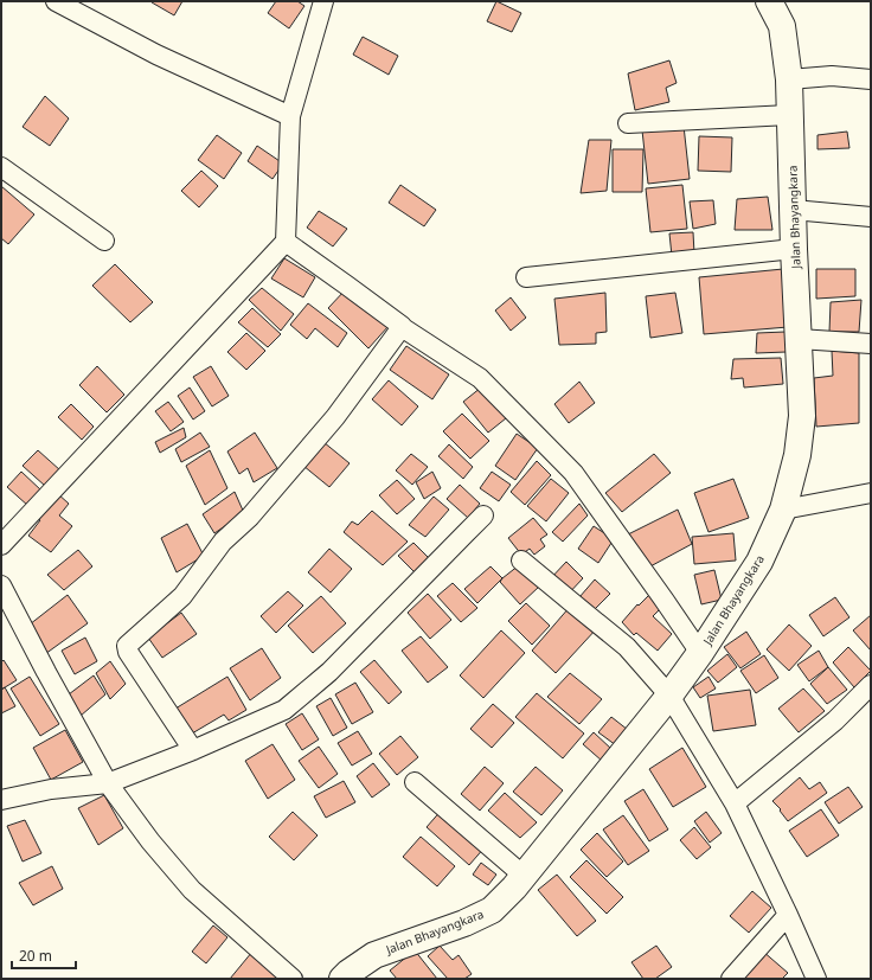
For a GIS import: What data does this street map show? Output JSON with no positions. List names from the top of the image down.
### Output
{
  "streets": {
    "street": ["Jalan Bhayangkara"]
  },
  "scale_bar": "20 m"
}
